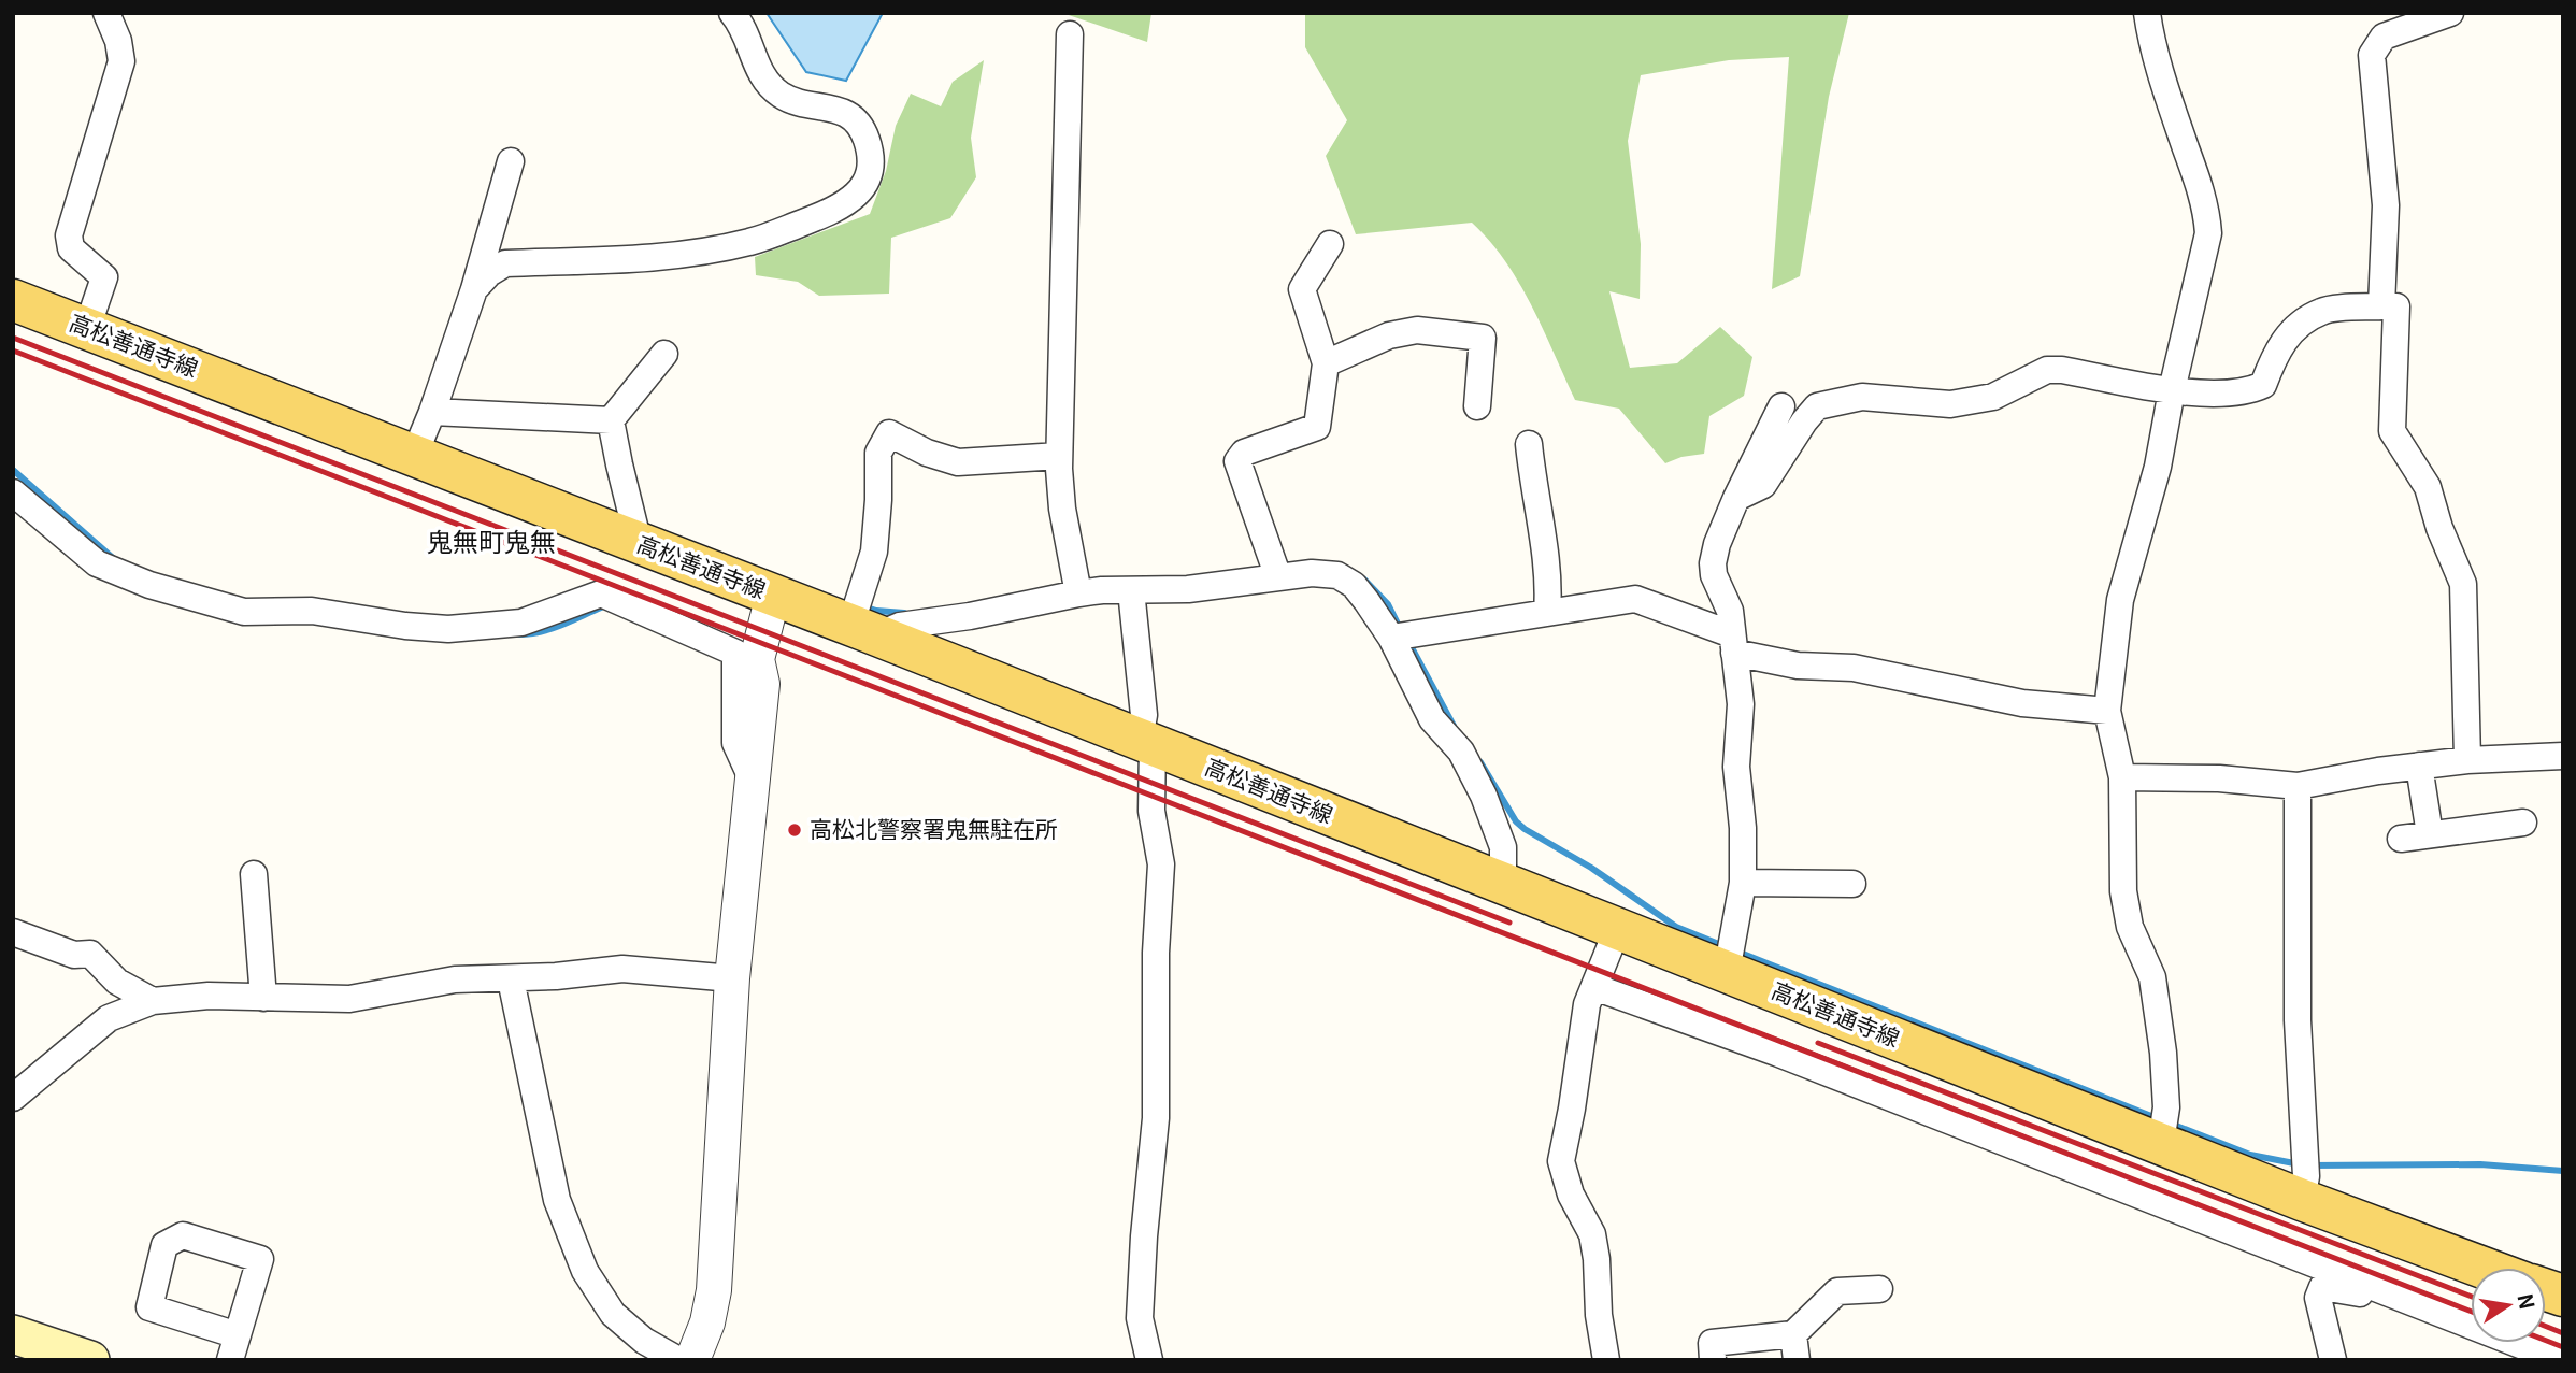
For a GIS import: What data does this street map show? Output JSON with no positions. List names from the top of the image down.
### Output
{
  "streets": {
    "main road": ["高松善通寺線"]
  },
  "districts": ["鬼無町鬼無"],
  "places": ["高松北警察署鬼無駐在所"],
  "north": "right"
}
